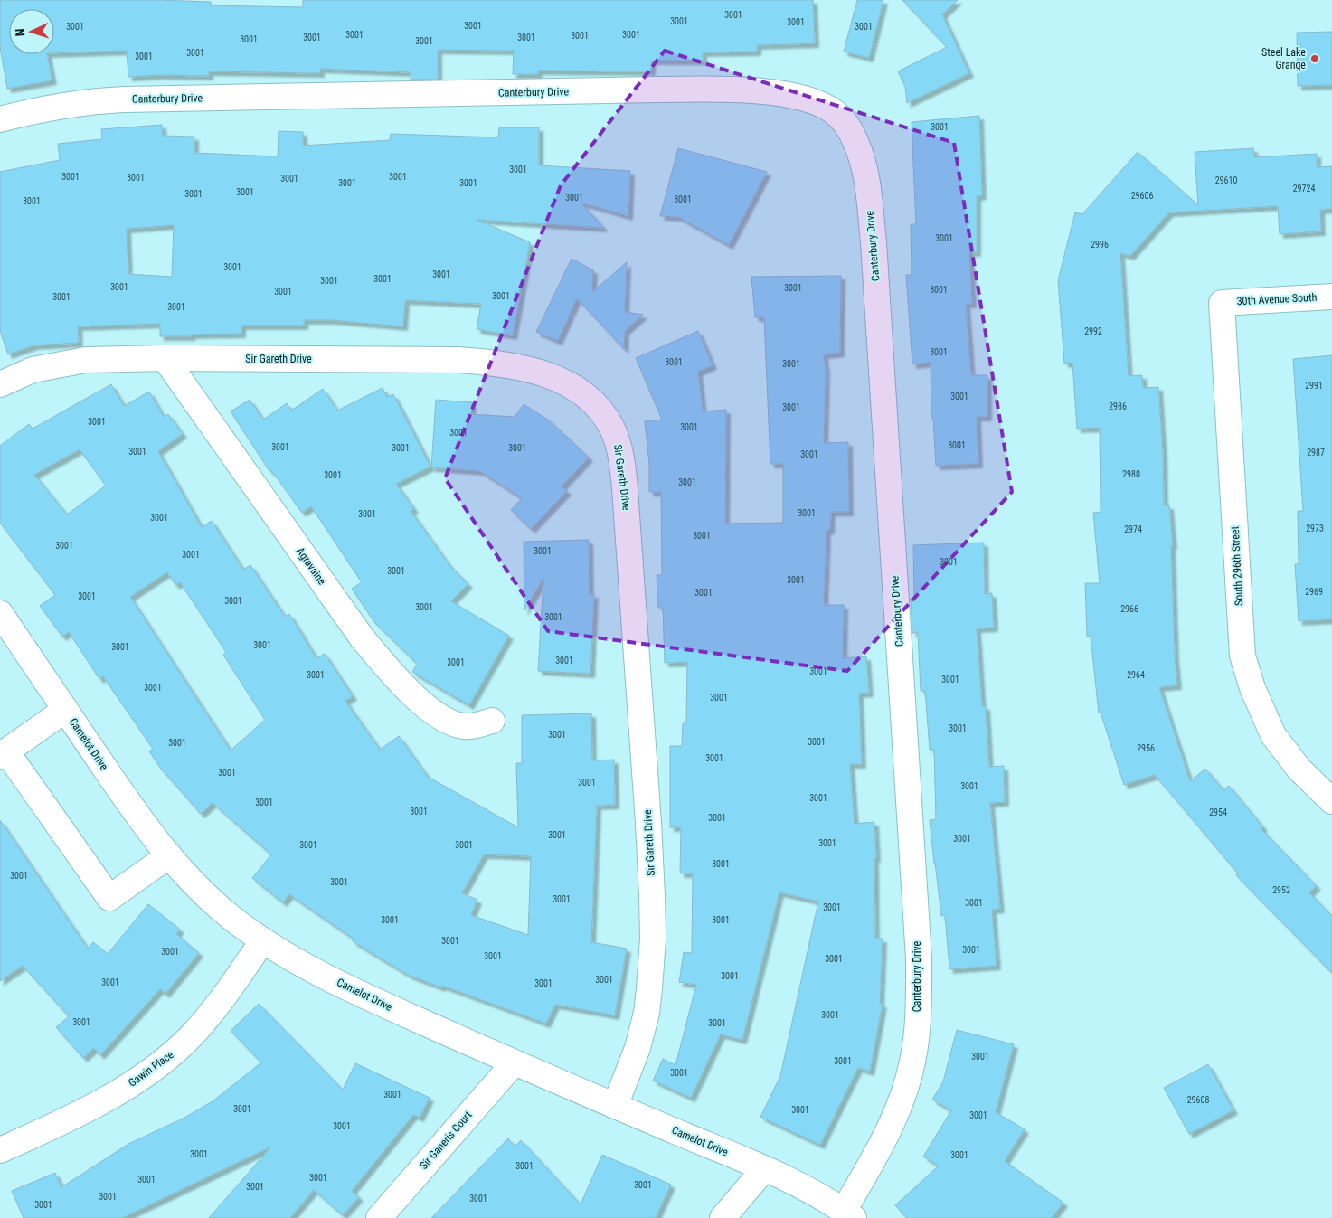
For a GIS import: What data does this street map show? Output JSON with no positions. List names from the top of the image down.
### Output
{
  "streets": {
    "street": [
      "Canterbury Drive",
      "30th Avenue South",
      "Sir Gareth Drive",
      "Agravaine",
      "South 296th Street",
      "Camelot Drive",
      "Gawin Place",
      "Sir Ganeris Court"
    ]
  },
  "crossings": [
    ["Canterbury Drive", "Camelot Drive"],
    ["30th Avenue South", "South 296th Street"],
    ["Sir Gareth Drive", "Agravaine"],
    ["Sir Gareth Drive", "Camelot Drive"],
    ["Camelot Drive", "Gawin Place"],
    ["Camelot Drive", "Sir Ganeris Court"]
  ],
  "places": ["Steel Lake Grange"],
  "house_numbers": [
    "3001",
    "3001",
    "3001",
    "3001",
    "3001",
    "3001",
    "3001",
    "3001",
    "3001",
    "3001",
    "3001",
    "3001",
    "3001",
    "3001",
    "3001",
    "3001",
    "3001",
    "3001",
    "3001",
    "3001",
    "3001",
    "29610",
    "3001",
    "3001",
    "29724",
    "3001",
    "3001",
    "29606",
    "3001",
    "3001",
    "3001",
    "3001",
    "2996",
    "3001",
    "3001",
    "3001",
    "3001",
    "3001",
    "3001",
    "3001",
    "3001",
    "3001",
    "3001",
    "3001",
    "2992",
    "3001",
    "3001",
    "3001",
    "2991",
    "3001",
    "2986",
    "3001",
    "3001",
    "3001",
    "3001",
    "3001",
    "3001",
    "3001",
    "3001",
    "3001",
    "2987",
    "3001",
    "2980",
    "3001",
    "3001",
    "3001",
    "3001",
    "3001",
    "2973",
    "2974",
    "3001",
    "3001",
    "3001",
    "3001",
    "3001",
    "3001",
    "3001",
    "2969",
    "3001",
    "3001",
    "3001",
    "3001",
    "2966",
    "3001",
    "3001",
    "3001",
    "3001",
    "3001",
    "3001",
    "3001",
    "2964",
    "3001",
    "3001",
    "3001",
    "3001",
    "3001",
    "3001",
    "3001",
    "2956",
    "3001",
    "3001",
    "3001",
    "3001",
    "3001",
    "3001",
    "3001",
    "2954",
    "3001",
    "3001",
    "3001",
    "3001",
    "3001",
    "3001",
    "3001",
    "3001",
    "3001",
    "2952",
    "3001",
    "3001",
    "3001",
    "3001",
    "3001",
    "3001",
    "3001",
    "3001",
    "3001",
    "3001",
    "3001",
    "3001",
    "3001",
    "3001",
    "3001",
    "3001",
    "3001",
    "3001",
    "3001",
    "3001",
    "3001",
    "29608",
    "3001",
    "3001",
    "3001",
    "3001",
    "3001",
    "3001",
    "3001",
    "3001",
    "3001",
    "3001",
    "3001",
    "3001",
    "3001",
    "3001"
  ],
  "north": "left"
}
